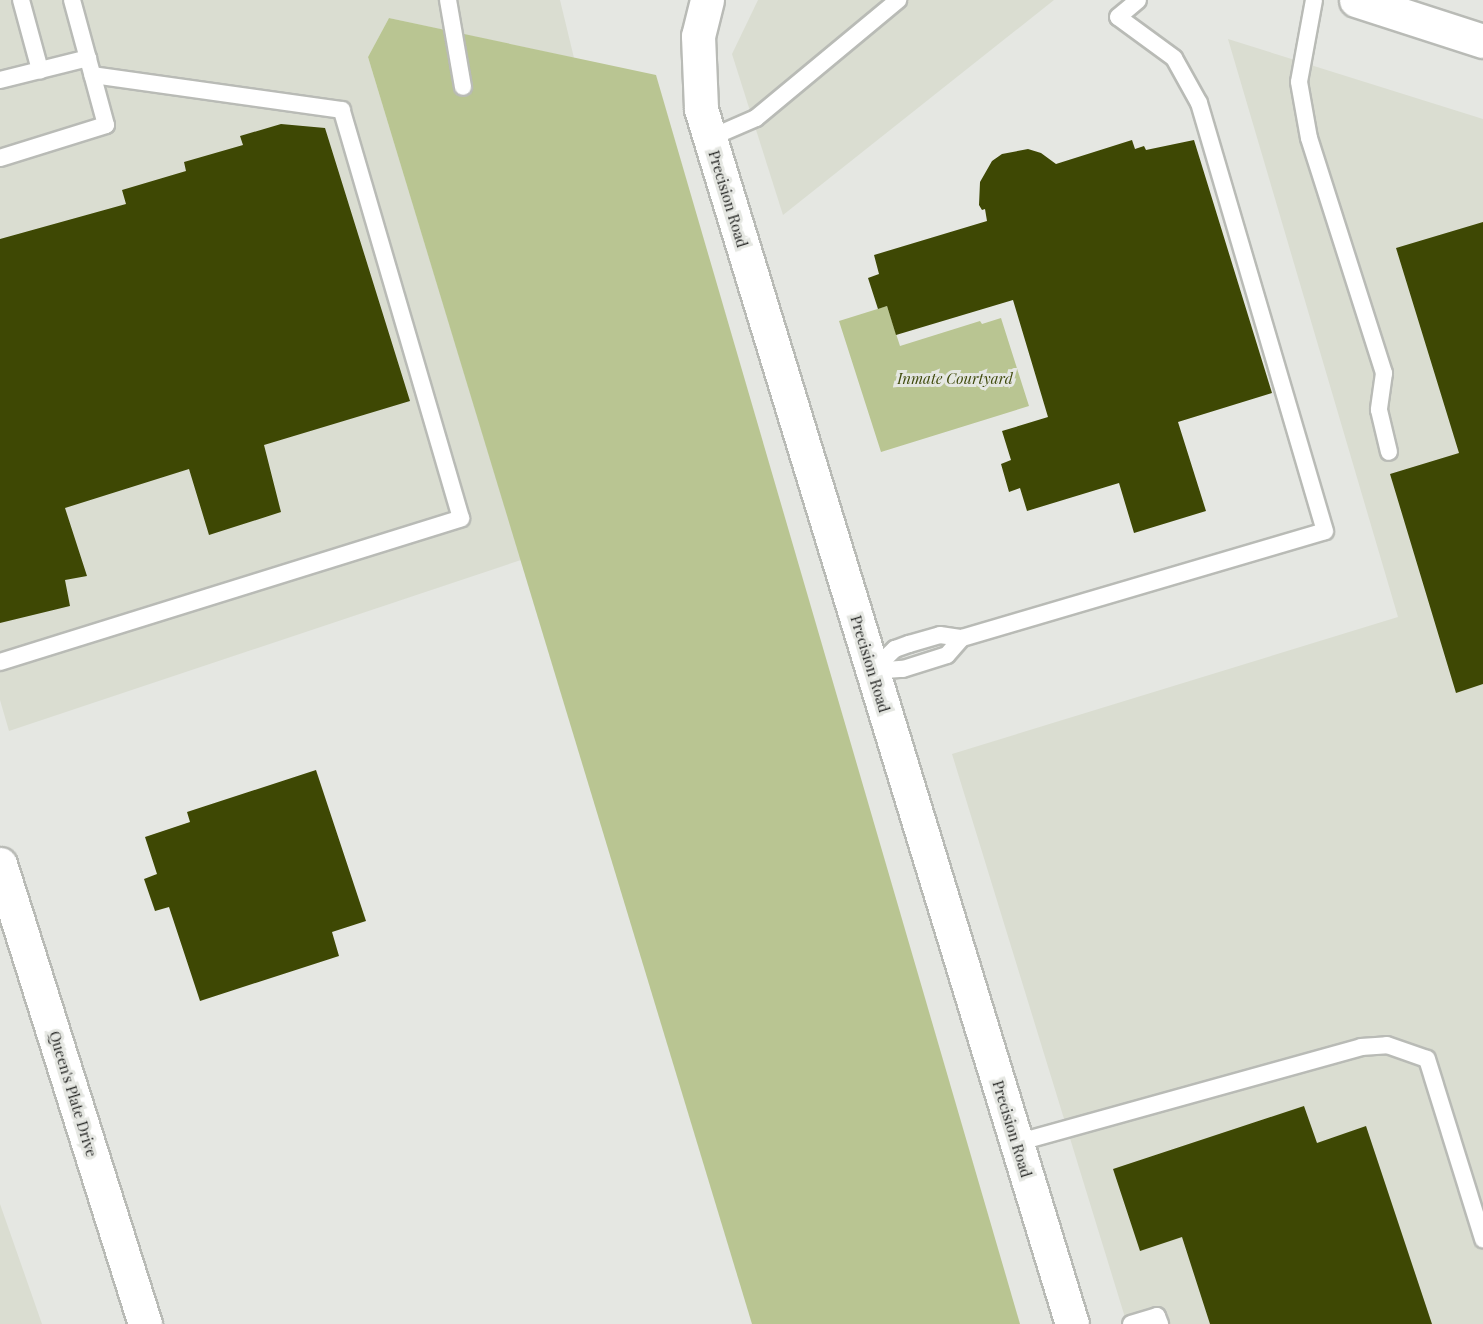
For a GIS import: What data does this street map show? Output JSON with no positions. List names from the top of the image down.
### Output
{
  "streets": {
    "street": ["Precision Road", "Queen's Plate Drive"]
  },
  "parks": ["Inmate Courtyard"]
}
